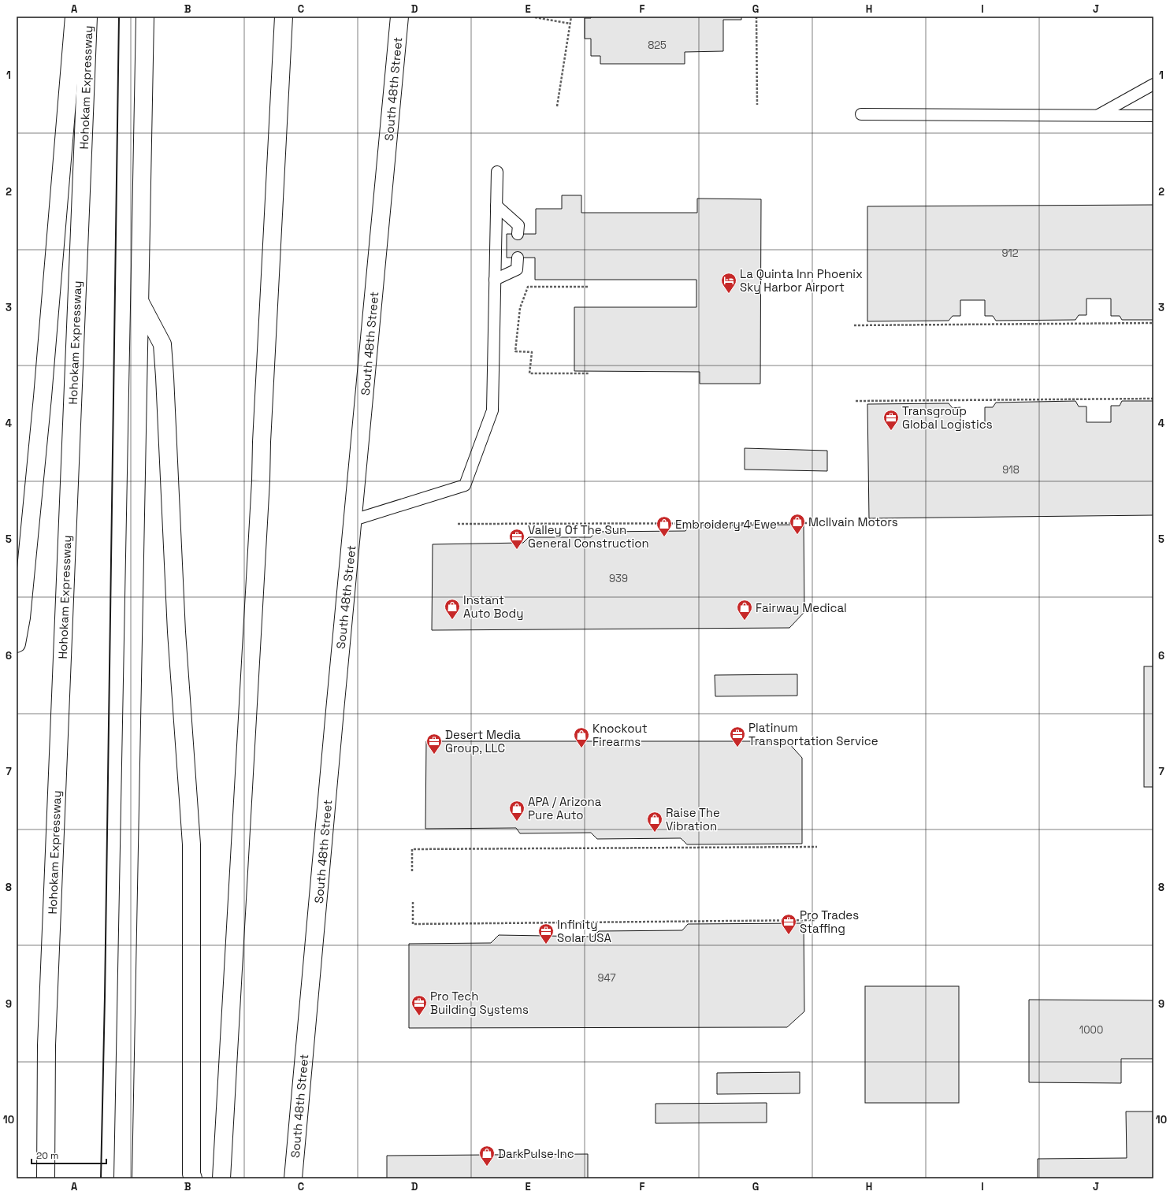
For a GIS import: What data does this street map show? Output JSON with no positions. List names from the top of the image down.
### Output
{
  "streets": {
    "main road": ["Hohokam Expressway", "South 48th Street"]
  },
  "places": {
    "hotel": ["La Quinta Inn Phoenix Sky Harbor Airport"],
    "office": [
      "Transgroup Global Logistics",
      "Valley Of The Sun General Construction",
      "Platinum Transportation Service",
      "Desert Media Group, LLC",
      "Pro Trades Staffing",
      "Infinity Solar USA",
      "Pro Tech Building Systems"
    ],
    "shop": [
      "McIlvain Motors",
      "Embroidery 4 Ewe",
      "Instant Auto Body",
      "Fairway Medical",
      "Knockout Firearms",
      "APA / Arizona Pure Auto",
      "Raise The Vibration",
      "DarkPulse Inc"
    ]
  },
  "house_numbers": [
    "825",
    "912",
    "918",
    "939",
    "947",
    "1000"
  ],
  "scale_bar": "20 m",
  "grid": {
    "columns": [
      "A",
      "B",
      "C",
      "D",
      "E",
      "F",
      "G",
      "H",
      "I",
      "J"
    ],
    "rows": [
      "1",
      "2",
      "3",
      "4",
      "5",
      "6",
      "7",
      "8",
      "9",
      "10"
    ]
  }
}
